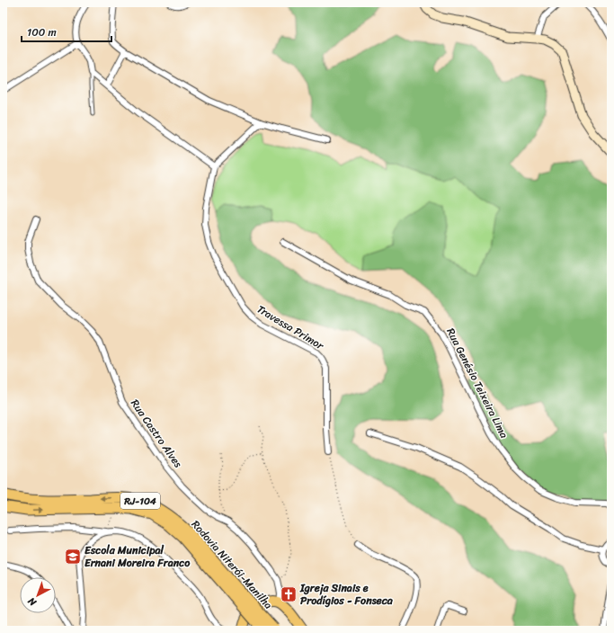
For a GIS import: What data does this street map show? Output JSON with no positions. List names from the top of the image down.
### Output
{
  "streets": {
    "highway": ["RJ-104", "Rodovia Niterói-Manilha"],
    "street": ["Travessa Primor", "Rua Genésio Teixeira Lima", "Rua Castro Alves"]
  },
  "places": {
    "school or university": ["Escola Municipal Ernani Moreira Franco"],
    "church": ["Igreja Sinais e Prodígios - Fonseca"]
  },
  "scale_bar": "100 m",
  "north": "bottom left"
}
